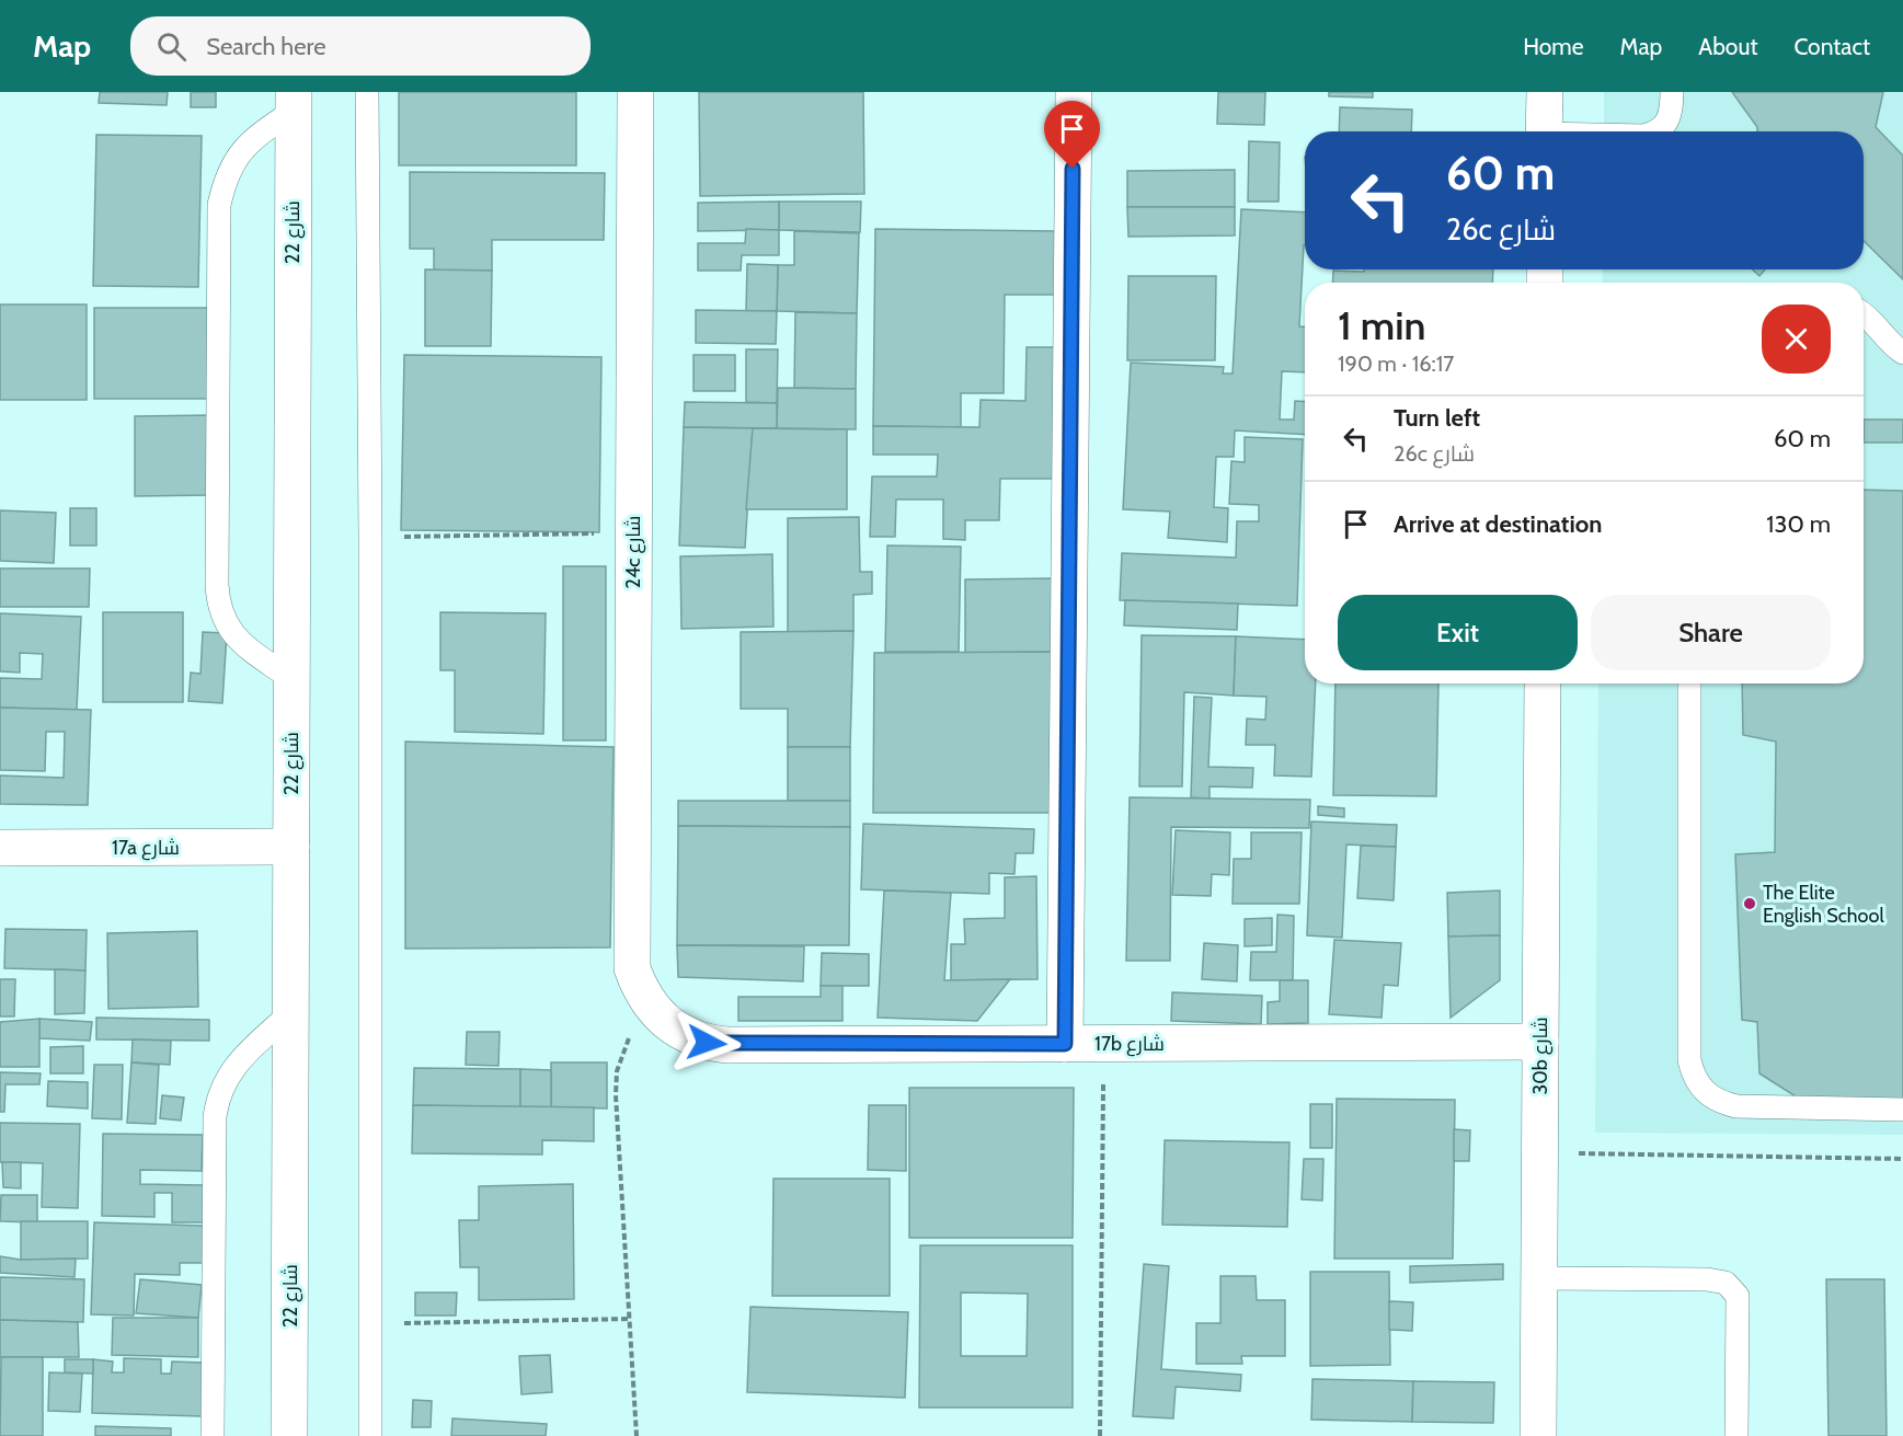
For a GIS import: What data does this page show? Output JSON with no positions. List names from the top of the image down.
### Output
{
  "streets": {
    "street": [
      "شارع 22",
      "24c شارع",
      "17a شارع",
      "17b شارع",
      "30b شارع"
    ]
  },
  "crossings": [
    ["شارع 22", "17a شارع"],
    ["24c شارع", "17b شارع"],
    ["17b شارع", "30b شارع"]
  ],
  "places": ["The Elite English School"],
  "page": {
    "header": "Map",
    "search": "Search here",
    "nav": [
      "Home",
      "Map",
      "About",
      "Contact"
    ],
    "turn": ["60 m", "26c شارع"],
    "heading": ["1 min", "190 m · 16:17"],
    "list": [
      {
        "name": "Turn left",
        "note": "26c شارع",
        "value": "60 m"
      },
      {
        "name": "Arrive at destination",
        "value": "130 m"
      }
    ],
    "buttons": ["Exit", "Share"]
  }
}
